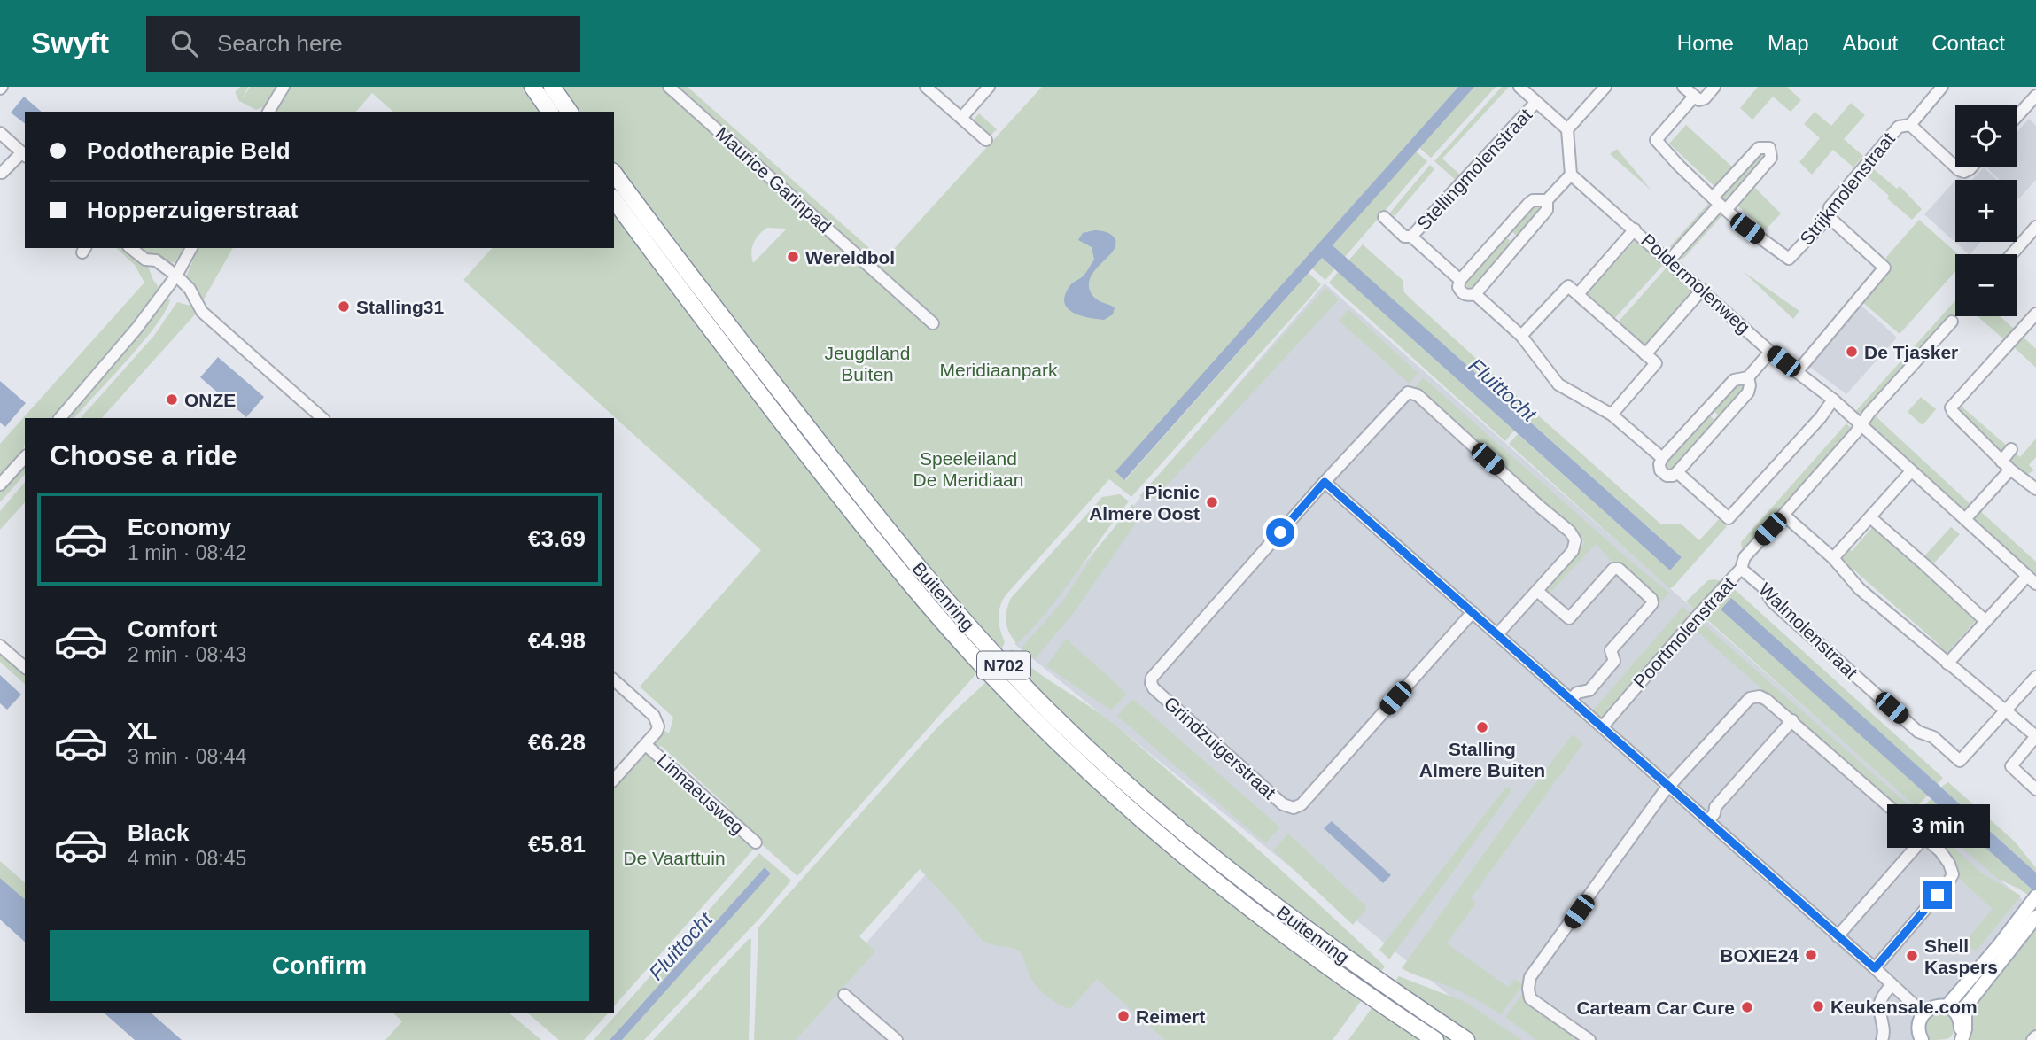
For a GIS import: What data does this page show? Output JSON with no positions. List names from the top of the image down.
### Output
{
  "streets": {
    "highway": ["Buitenring", "N702"],
    "street": [
      "Stellingmolenstraat",
      "Maurice Garinpad",
      "Strijkmolenstraat",
      "Poldermolenweg",
      "Walmolenstraat",
      "Poortmolenstraat",
      "Grindzuigerstraat",
      "Linnaeusweg"
    ]
  },
  "crossings": [
    ["Stellingmolenstraat", "Poldermolenweg"],
    ["Poldermolenweg", "Poortmolenstraat"],
    ["Walmolenstraat", "Poortmolenstraat"]
  ],
  "water": ["Fluittocht"],
  "parks": [
    "Jeugdland Buiten",
    "Meridiaanpark",
    "Speeleiland De Meridiaan",
    "De Vaarttuin"
  ],
  "places": [
    "Wereldbol",
    "Stalling31",
    "De Tjasker",
    "ONZE",
    "Picnic Almere Oost",
    "Stalling Almere Buiten",
    "BOXIE24",
    "Shell Kaspers",
    "Keukensale.com",
    "Carteam Car Cure",
    "Reimert"
  ],
  "page": {
    "header": "Swyft",
    "search": "Search here",
    "nav": [
      "Home",
      "Map",
      "About",
      "Contact"
    ],
    "map_buttons": ["+", "−"],
    "banner": ["Podotherapie Beld", "Hopperzuigerstraat"],
    "heading": "Choose a ride",
    "list": [
      {
        "name": "Economy",
        "note": "1 min · 08:42",
        "value": "€3.69"
      },
      {
        "name": "Comfort",
        "note": "2 min · 08:43",
        "value": "€4.98"
      },
      {
        "name": "XL",
        "note": "3 min · 08:44",
        "value": "€6.28"
      },
      {
        "name": "Black",
        "note": "4 min · 08:45",
        "value": "€5.81"
      }
    ],
    "bubble": "3 min",
    "buttons": "Confirm"
  }
}
